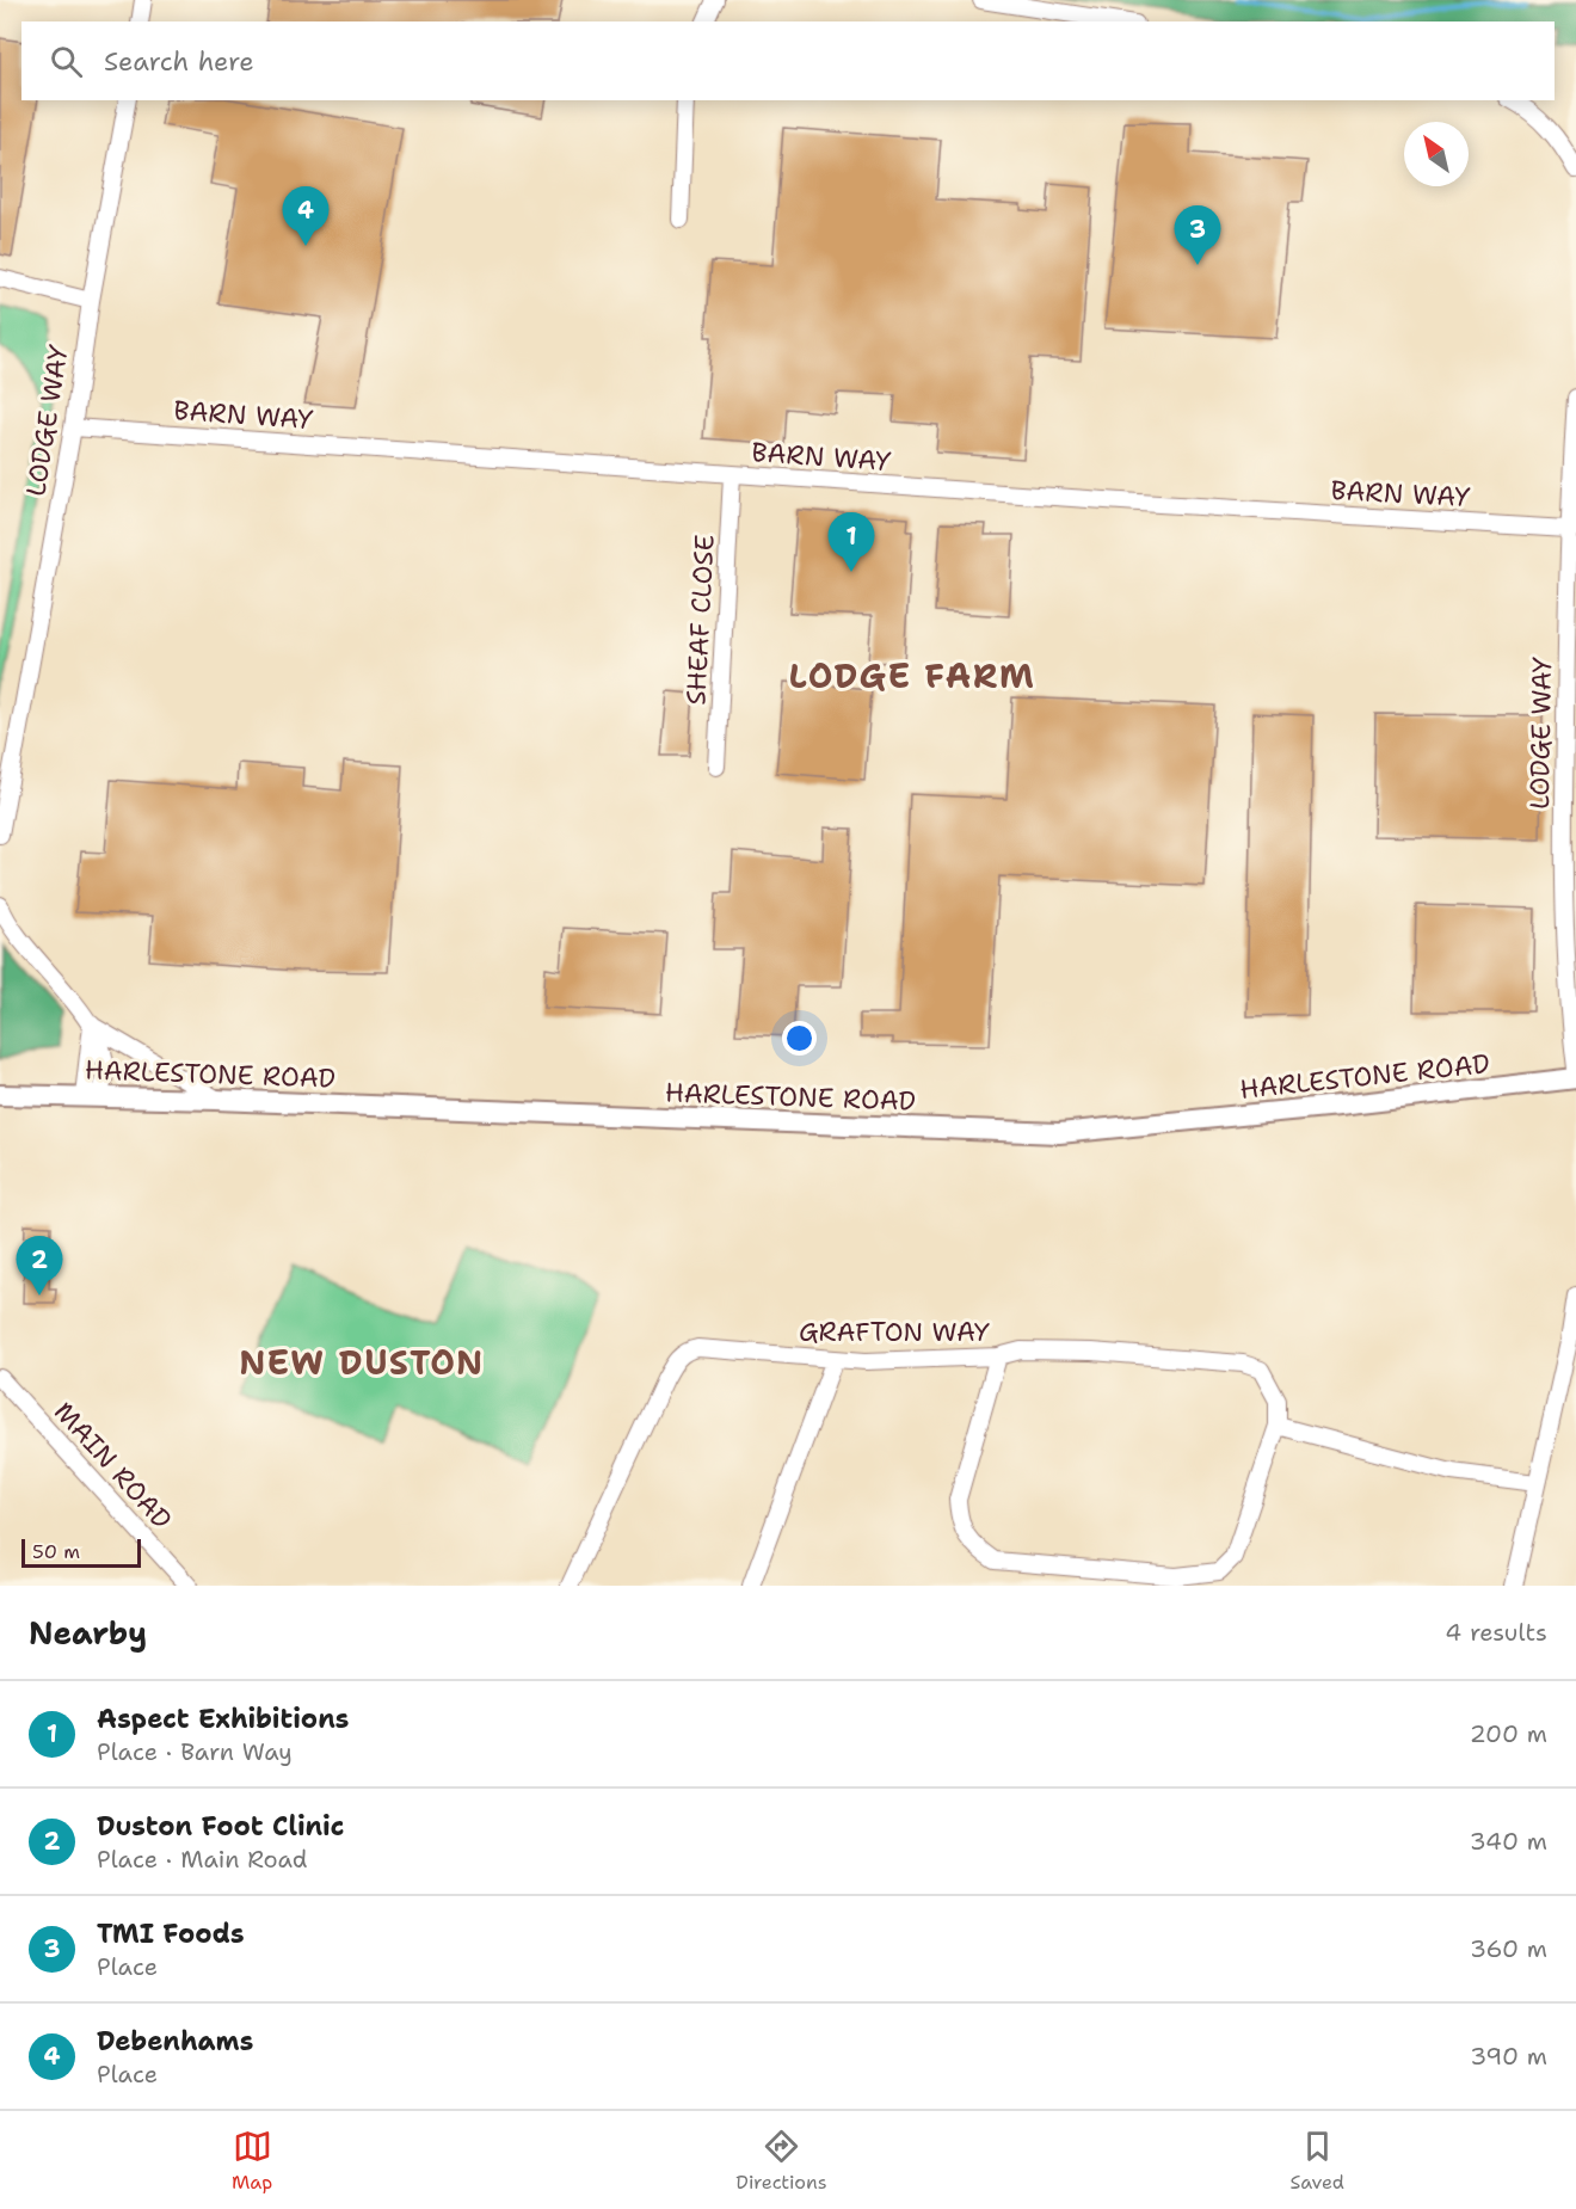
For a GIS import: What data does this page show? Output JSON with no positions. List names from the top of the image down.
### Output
{
  "streets": {
    "main road": ["HARLESTONE ROAD"],
    "street": [
      "BARN WAY",
      "LODGE WAY",
      "SHEAF CLOSE",
      "GRAFTON WAY",
      "MAIN ROAD"
    ]
  },
  "crossings": [
    ["BARN WAY", "LODGE WAY"],
    ["BARN WAY", "SHEAF CLOSE"]
  ],
  "districts": ["LODGE FARM", "NEW DUSTON"],
  "scale_bar": "50 m",
  "north": "top left",
  "page": {
    "search": "Search here",
    "pins": [
      "4",
      "3",
      "1",
      "2"
    ],
    "scale": "50 m",
    "heading": ["Nearby", "4 results"],
    "list": [
      {
        "mark": "1",
        "name": "Aspect Exhibitions",
        "note": "Place · Barn Way",
        "value": "200 m"
      },
      {
        "mark": "2",
        "name": "Duston Foot Clinic",
        "note": "Place · Main Road",
        "value": "340 m"
      },
      {
        "mark": "3",
        "name": "TMI Foods",
        "note": "Place",
        "value": "360 m"
      },
      {
        "mark": "4",
        "name": "Debenhams",
        "note": "Place",
        "value": "390 m"
      }
    ],
    "nav": ["Map", "Directions", "Saved"]
  }
}
